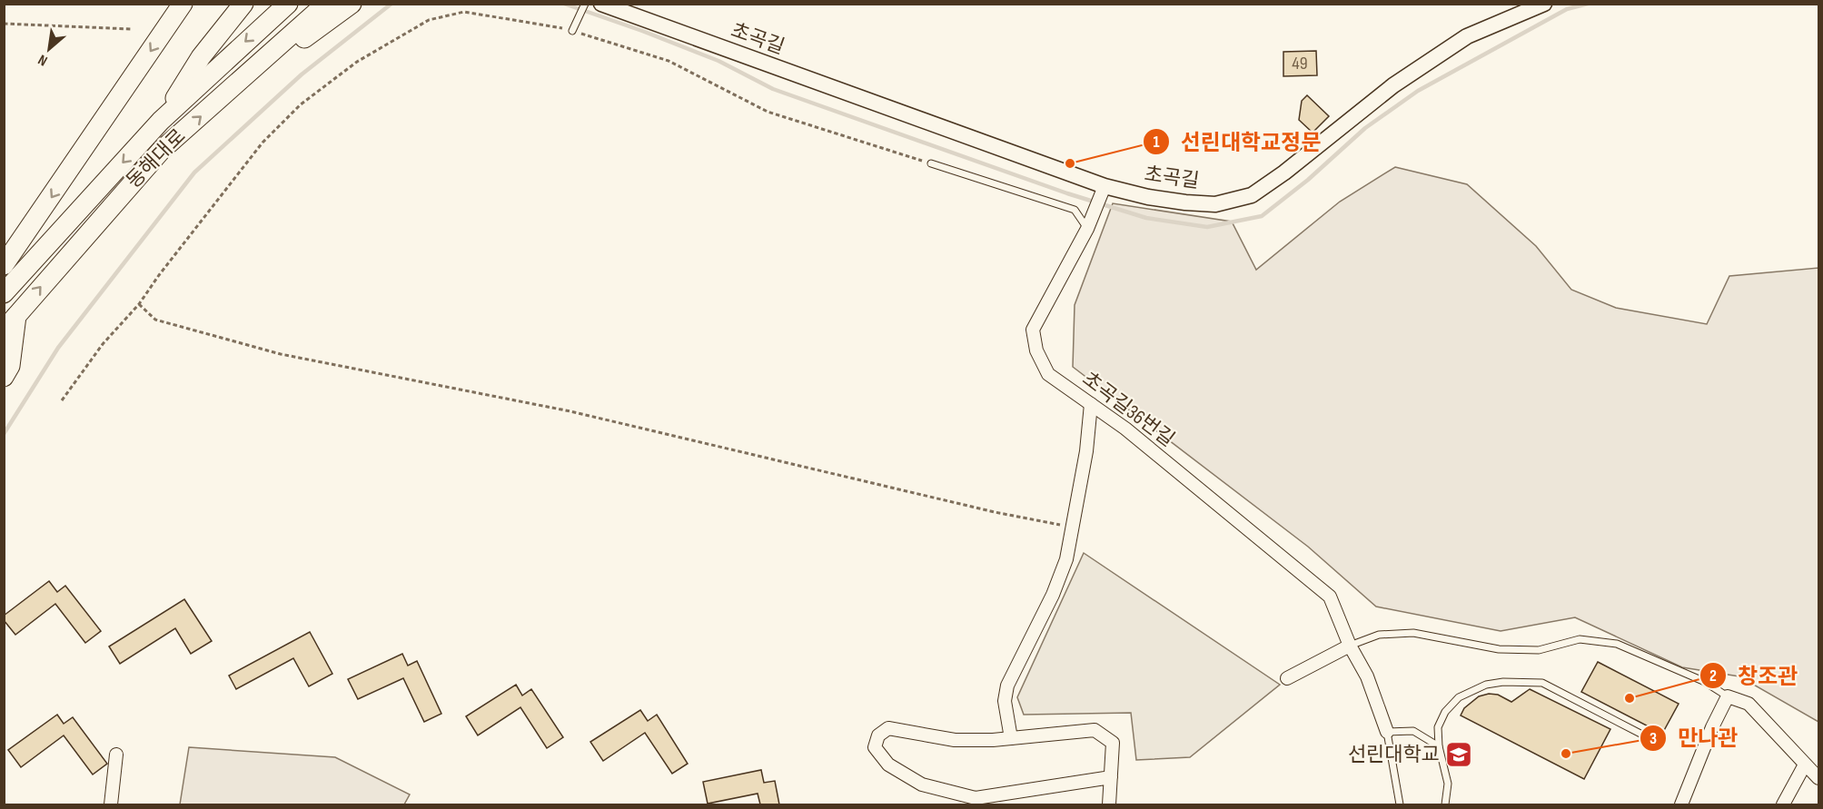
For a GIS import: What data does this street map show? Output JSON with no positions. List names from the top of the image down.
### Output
{
  "streets": {
    "main road": ["동해대로"],
    "street": ["초곡길", "초곡길36번길"]
  },
  "crossings": [
    ["초곡길", "초곡길36번길"]
  ],
  "places": {
    "other": ["선린대학교정문", "창조관", "만나관"],
    "school or university": ["선린대학교"]
  },
  "house_numbers": ["49"],
  "north": "bottom left"
}
